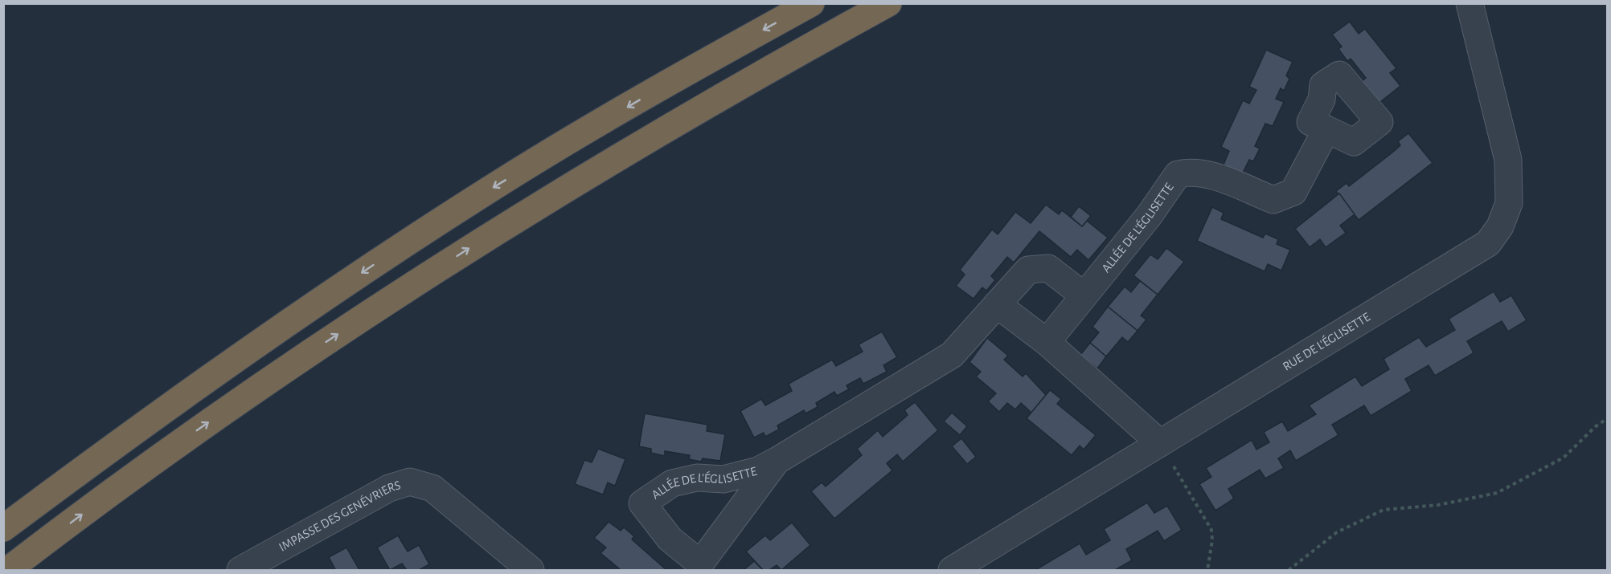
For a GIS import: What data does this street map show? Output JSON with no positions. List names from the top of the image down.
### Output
{
  "streets": {
    "street": ["ALLÉE DE L'ÉGLISETTE", "RUE DE L'ÉGLISETTE", "IMPASSE DES GENÉVRIERS"]
  }
}
